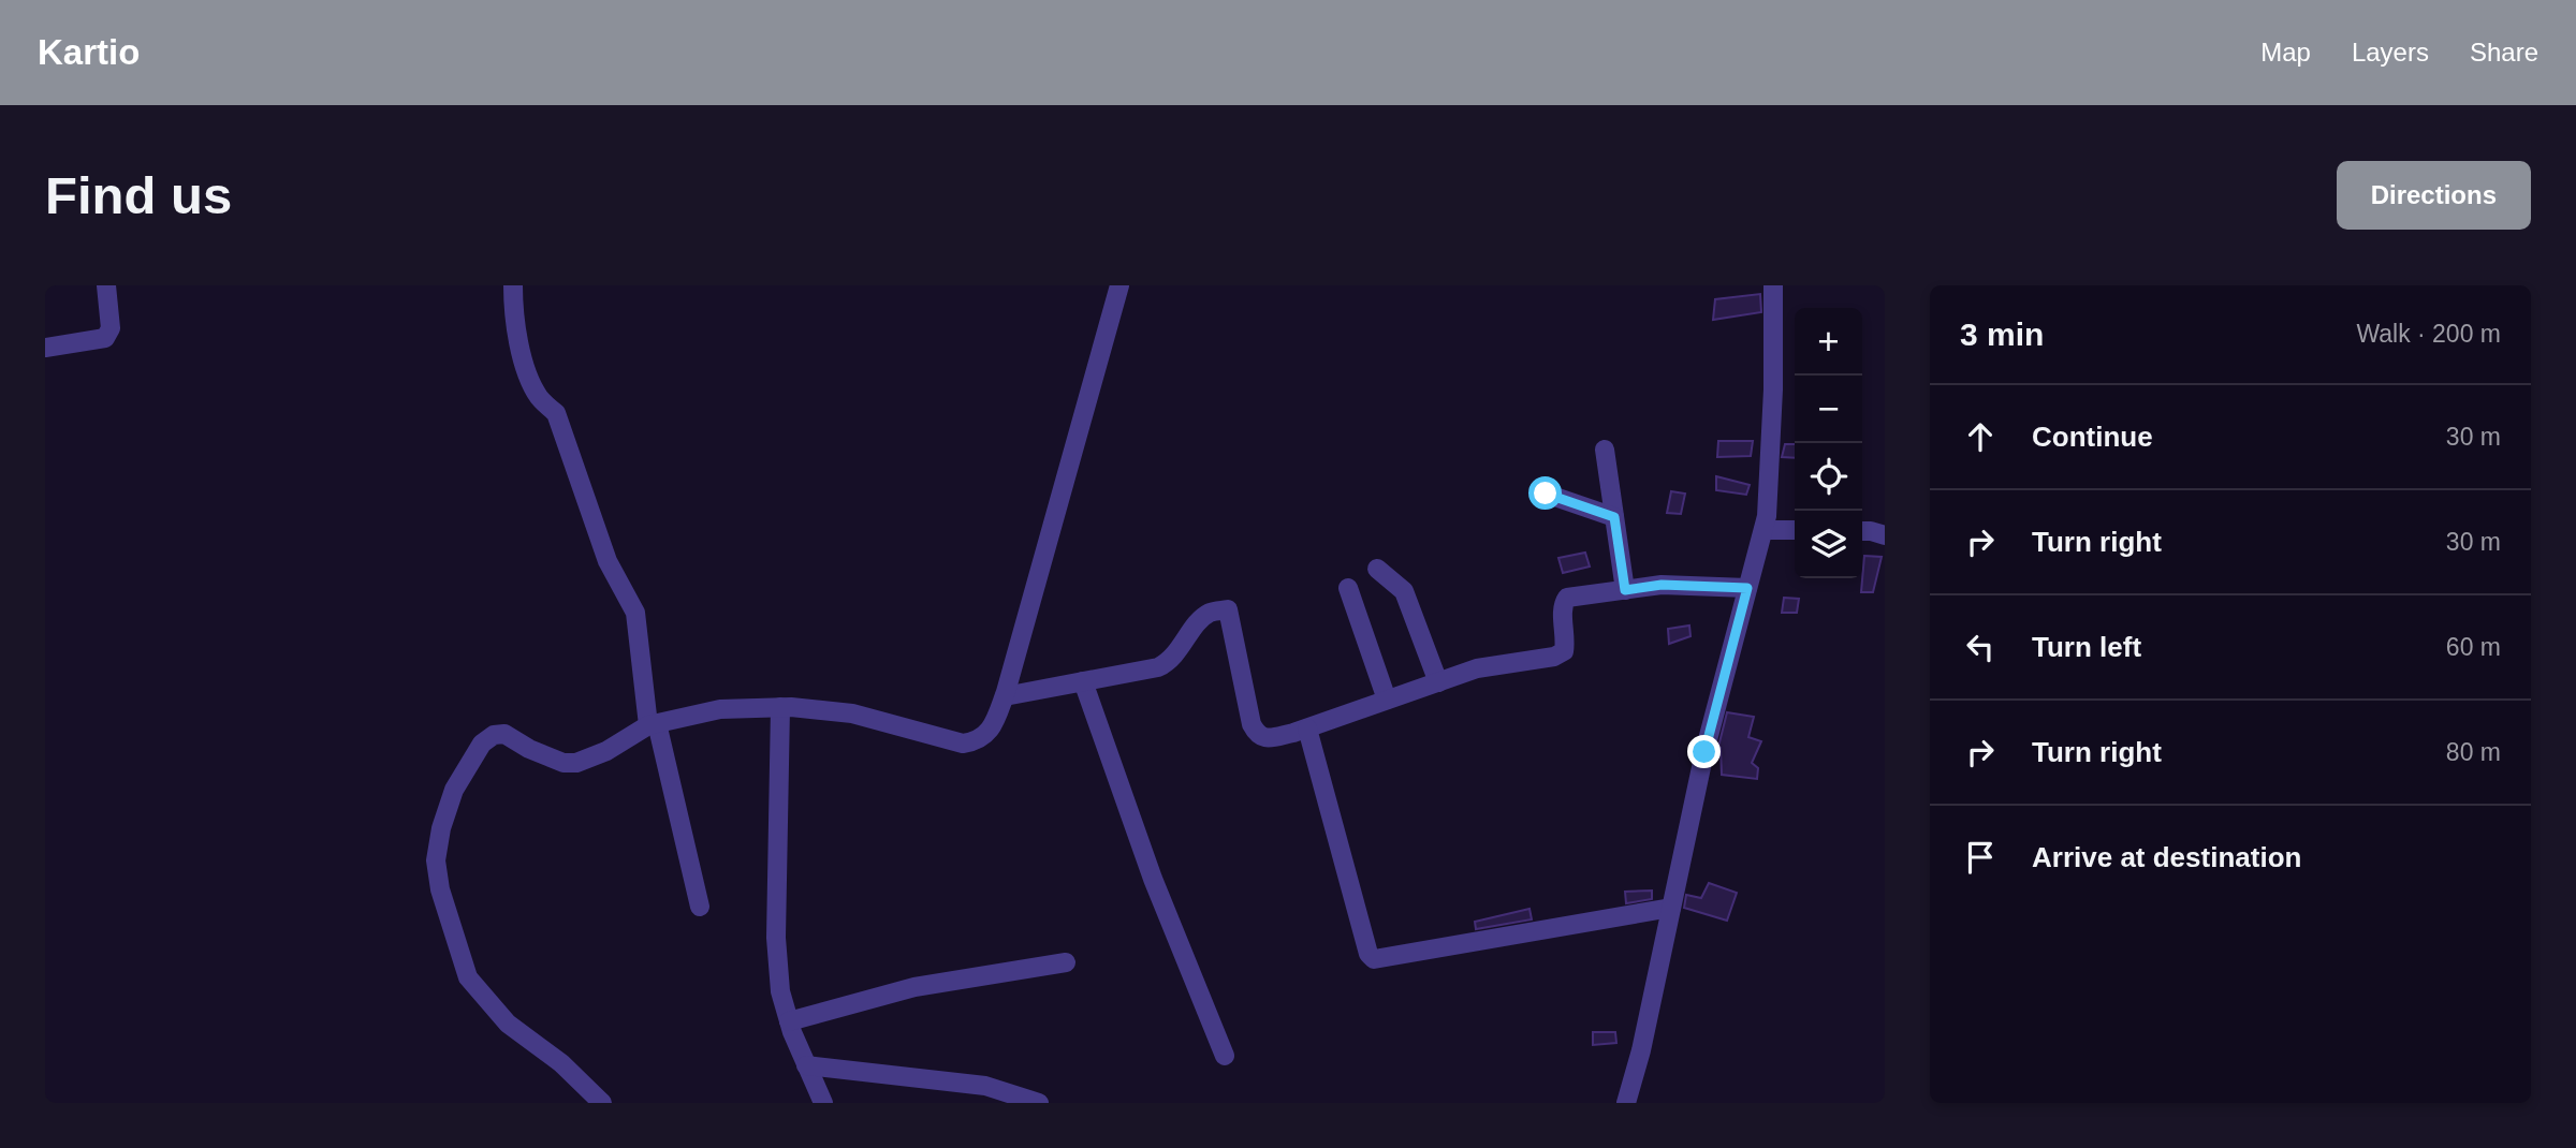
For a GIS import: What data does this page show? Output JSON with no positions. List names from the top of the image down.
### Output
{
  "page": {
    "header": "Kartio",
    "nav": ["Map", "Layers", "Share"],
    "buttons": "Directions",
    "title": "Find us",
    "heading": ["3 min", "Walk · 200 m"],
    "map_buttons": ["+", "−"],
    "list": [
      ["Continue", "30 m"],
      ["Turn right", "30 m"],
      ["Turn left", "60 m"],
      ["Turn right", "80 m"],
      "Arrive at destination"
    ]
  }
}
